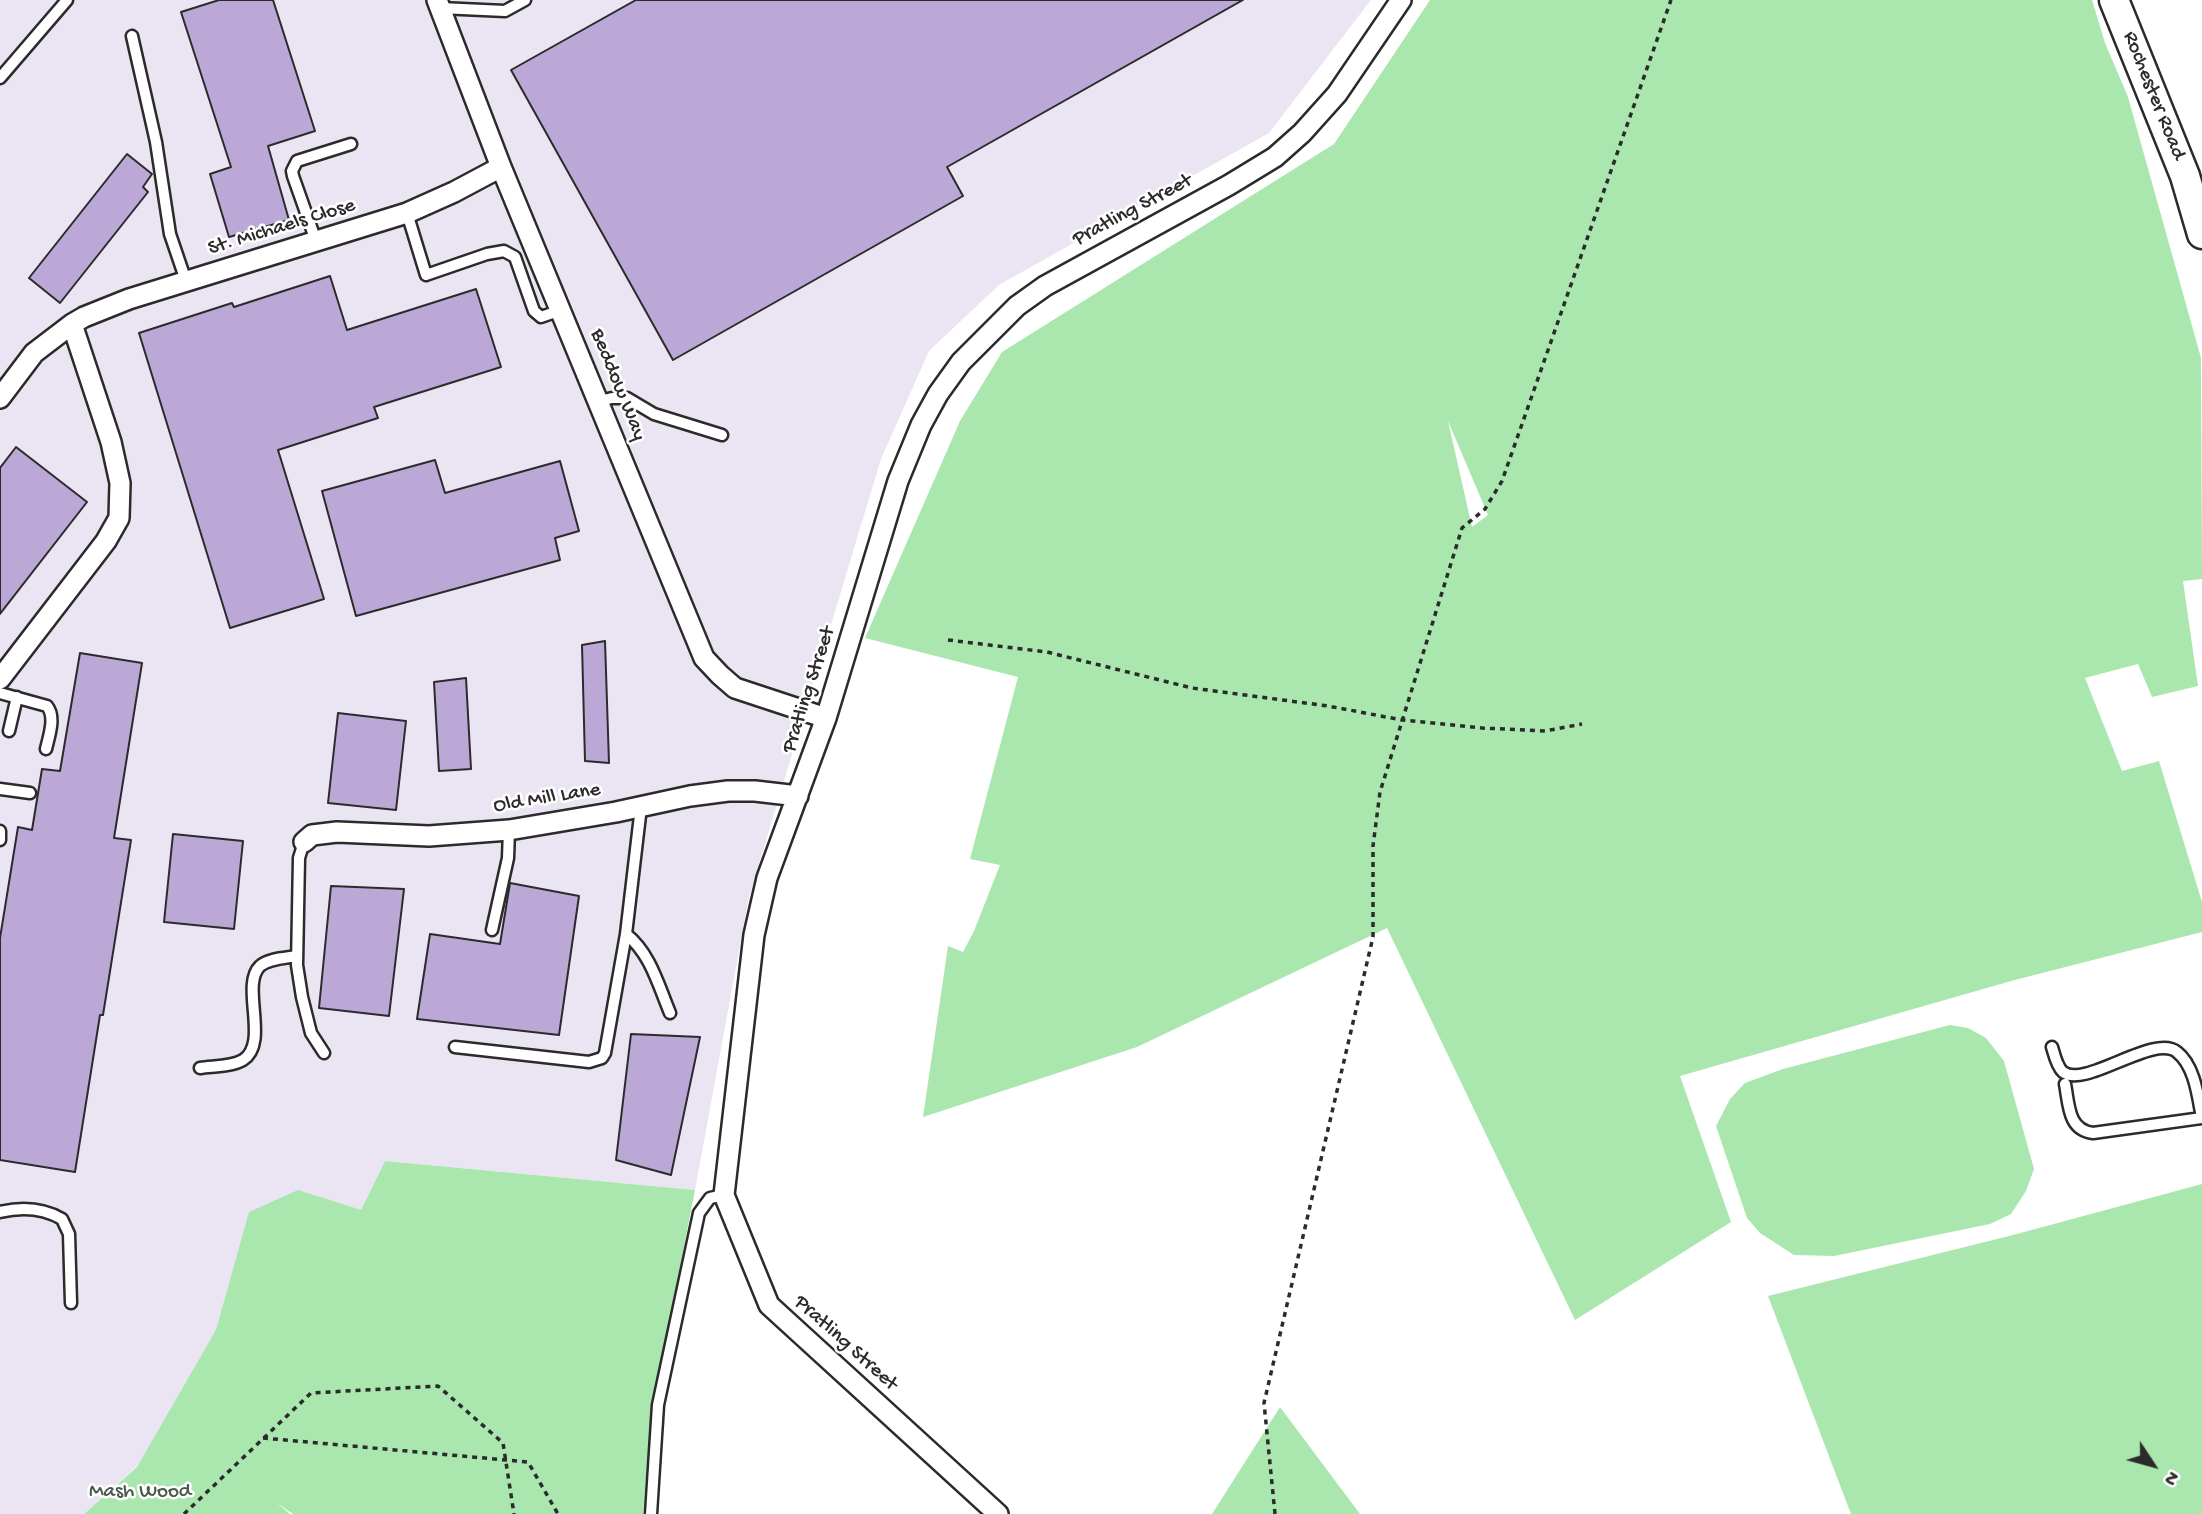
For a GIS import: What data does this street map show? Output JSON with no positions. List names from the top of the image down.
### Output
{
  "streets": {
    "street": [
      "Rochester Road",
      "Pratling Street",
      "St. Michaels Close",
      "Beddow Way",
      "Old Mill Lane"
    ]
  },
  "crossings": [
    ["Pratling Street", "Beddow Way"],
    ["Pratling Street", "Old Mill Lane"],
    ["St. Michaels Close", "Beddow Way"]
  ],
  "parks": ["Mash Wood"],
  "north": "bottom right"
}
